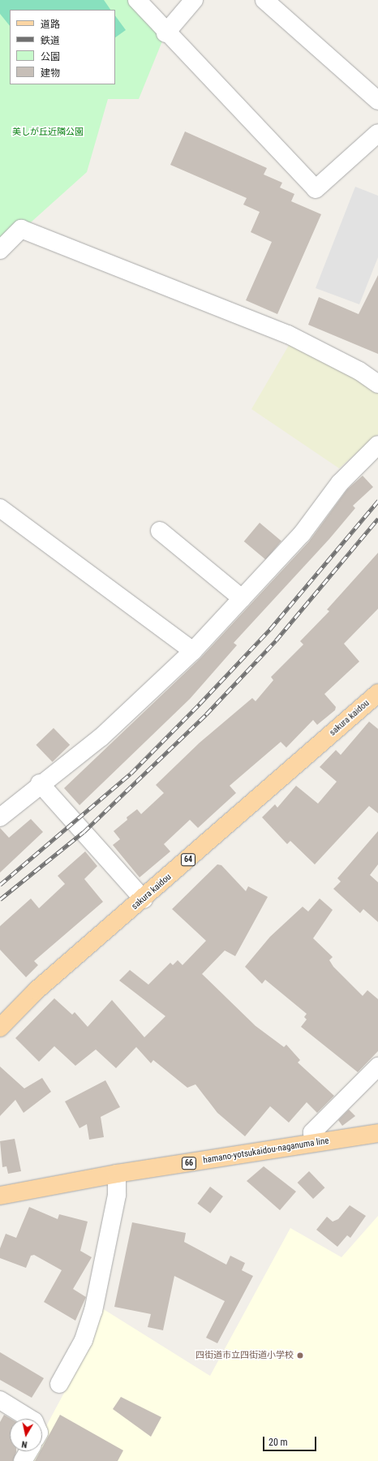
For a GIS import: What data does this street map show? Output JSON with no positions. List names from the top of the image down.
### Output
{
  "streets": {
    "main road": [
      "sakura kaidou",
      "64",
      "hamano-yotsukaidou-naganuma line",
      "66"
    ]
  },
  "parks": ["美しが丘近隣公園"],
  "places": ["四街道市立四街道小学校"],
  "legend": [
    "道路",
    "鉄道",
    "公園",
    "建物"
  ],
  "scale_bar": "20 m",
  "north": "bottom"
}
